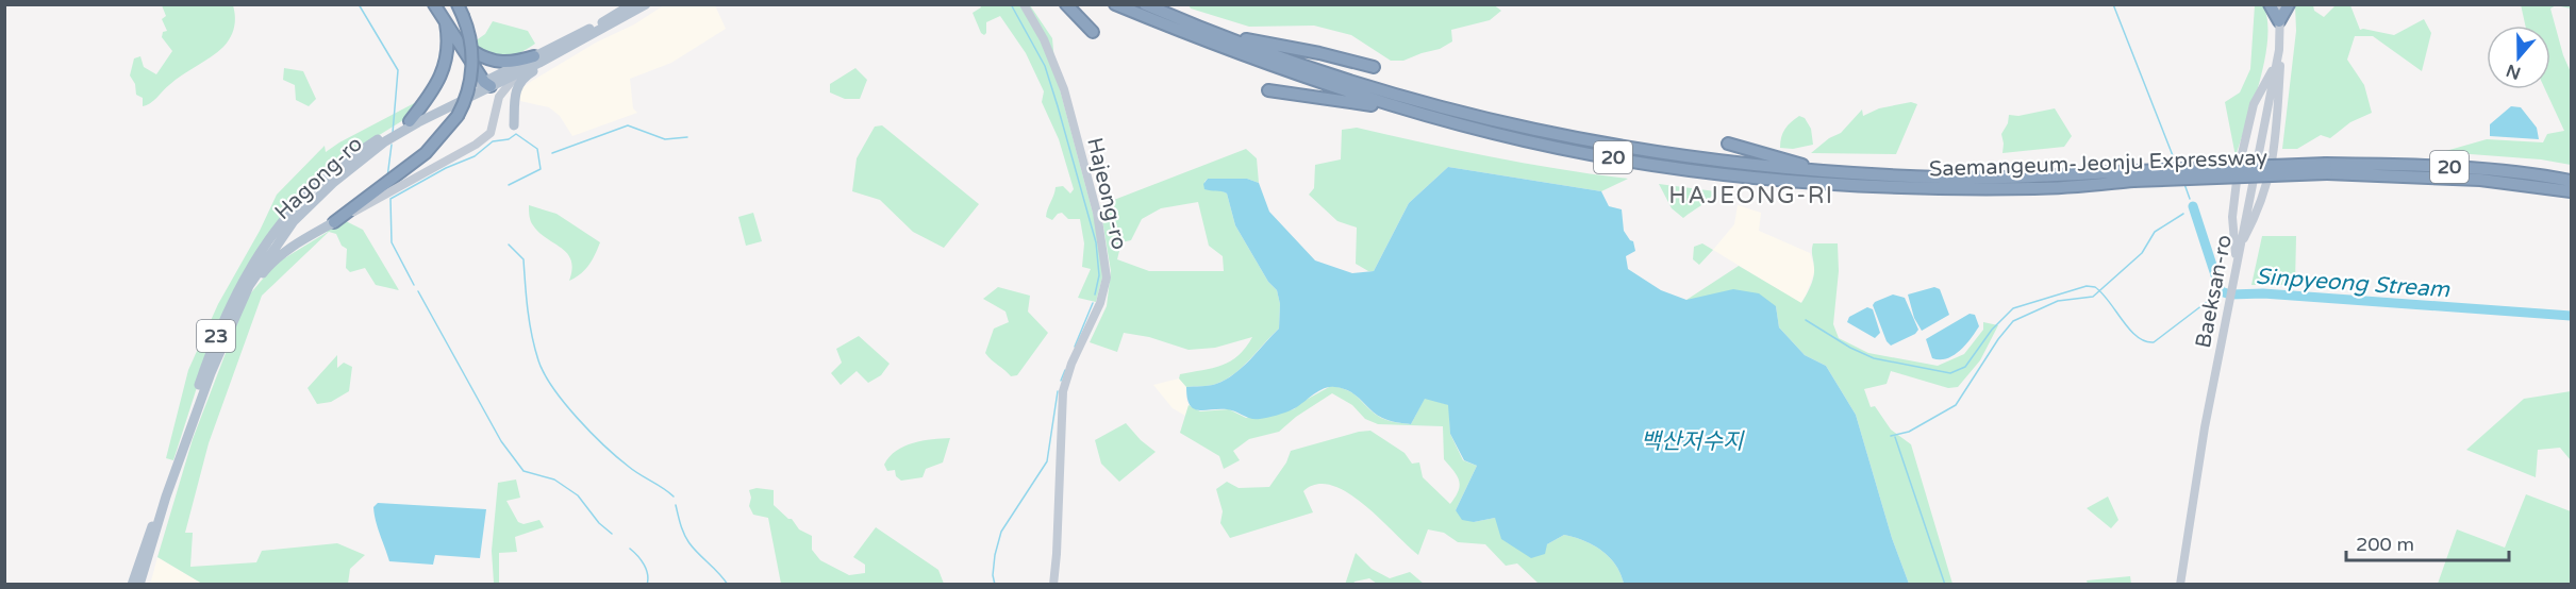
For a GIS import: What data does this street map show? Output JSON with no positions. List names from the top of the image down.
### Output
{
  "streets": {
    "highway": ["20", "Saemangeum-Jeonju Expressway"],
    "main road": [
      "Hagong-ro",
      "Hajeong-ro",
      "Baeksan-ro",
      "23"
    ]
  },
  "districts": ["HAJEONG-RI"],
  "water": ["Sinpyeong Stream", "백산저수지"],
  "scale_bar": "200 m",
  "north": "bottom"
}
